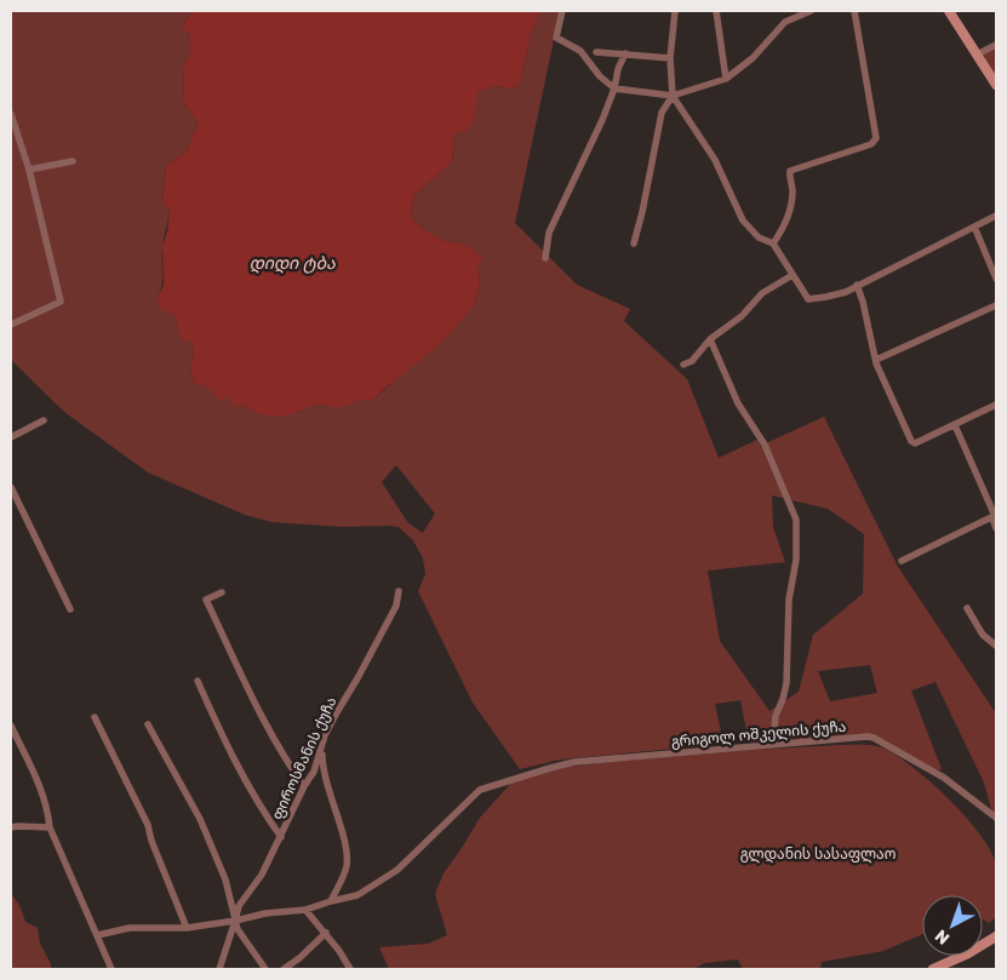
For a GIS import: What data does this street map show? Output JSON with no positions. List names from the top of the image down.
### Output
{
  "streets": {
    "street": ["გრიგოლ ოშკელის ქუჩა", "ფიროსმანის ქუჩა"]
  },
  "crossings": [
    ["გრიგოლ ოშკელის ქუჩა", "ფიროსმანის ქუჩა"]
  ],
  "water": ["დიდი ტბა"],
  "parks": ["გლდანის სასაფლაო"],
  "north": "bottom left"
}
